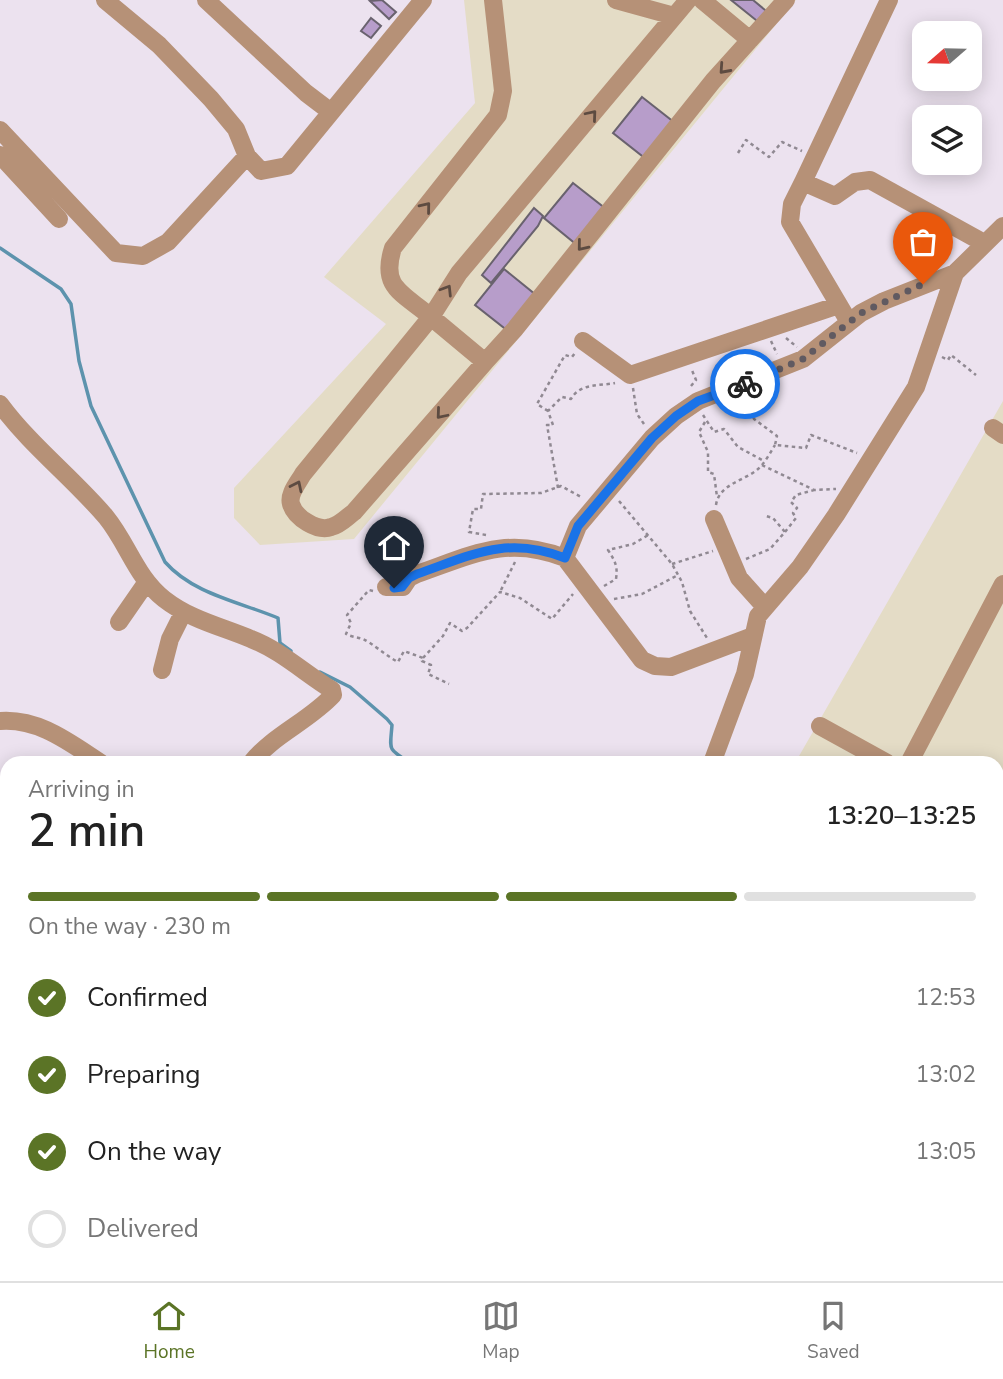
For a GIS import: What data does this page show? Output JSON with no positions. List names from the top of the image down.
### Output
{
  "north": "left",
  "page": {
    "heading": ["2 min", "Arriving in", "13:20–13:25"],
    "bar": "On the way · 230 m",
    "list": [
      ["Confirmed", "12:53"],
      ["Preparing", "13:02"],
      ["On the way", "13:05"],
      "Delivered"
    ],
    "tabs": ["Home", "Map", "Saved"]
  }
}
